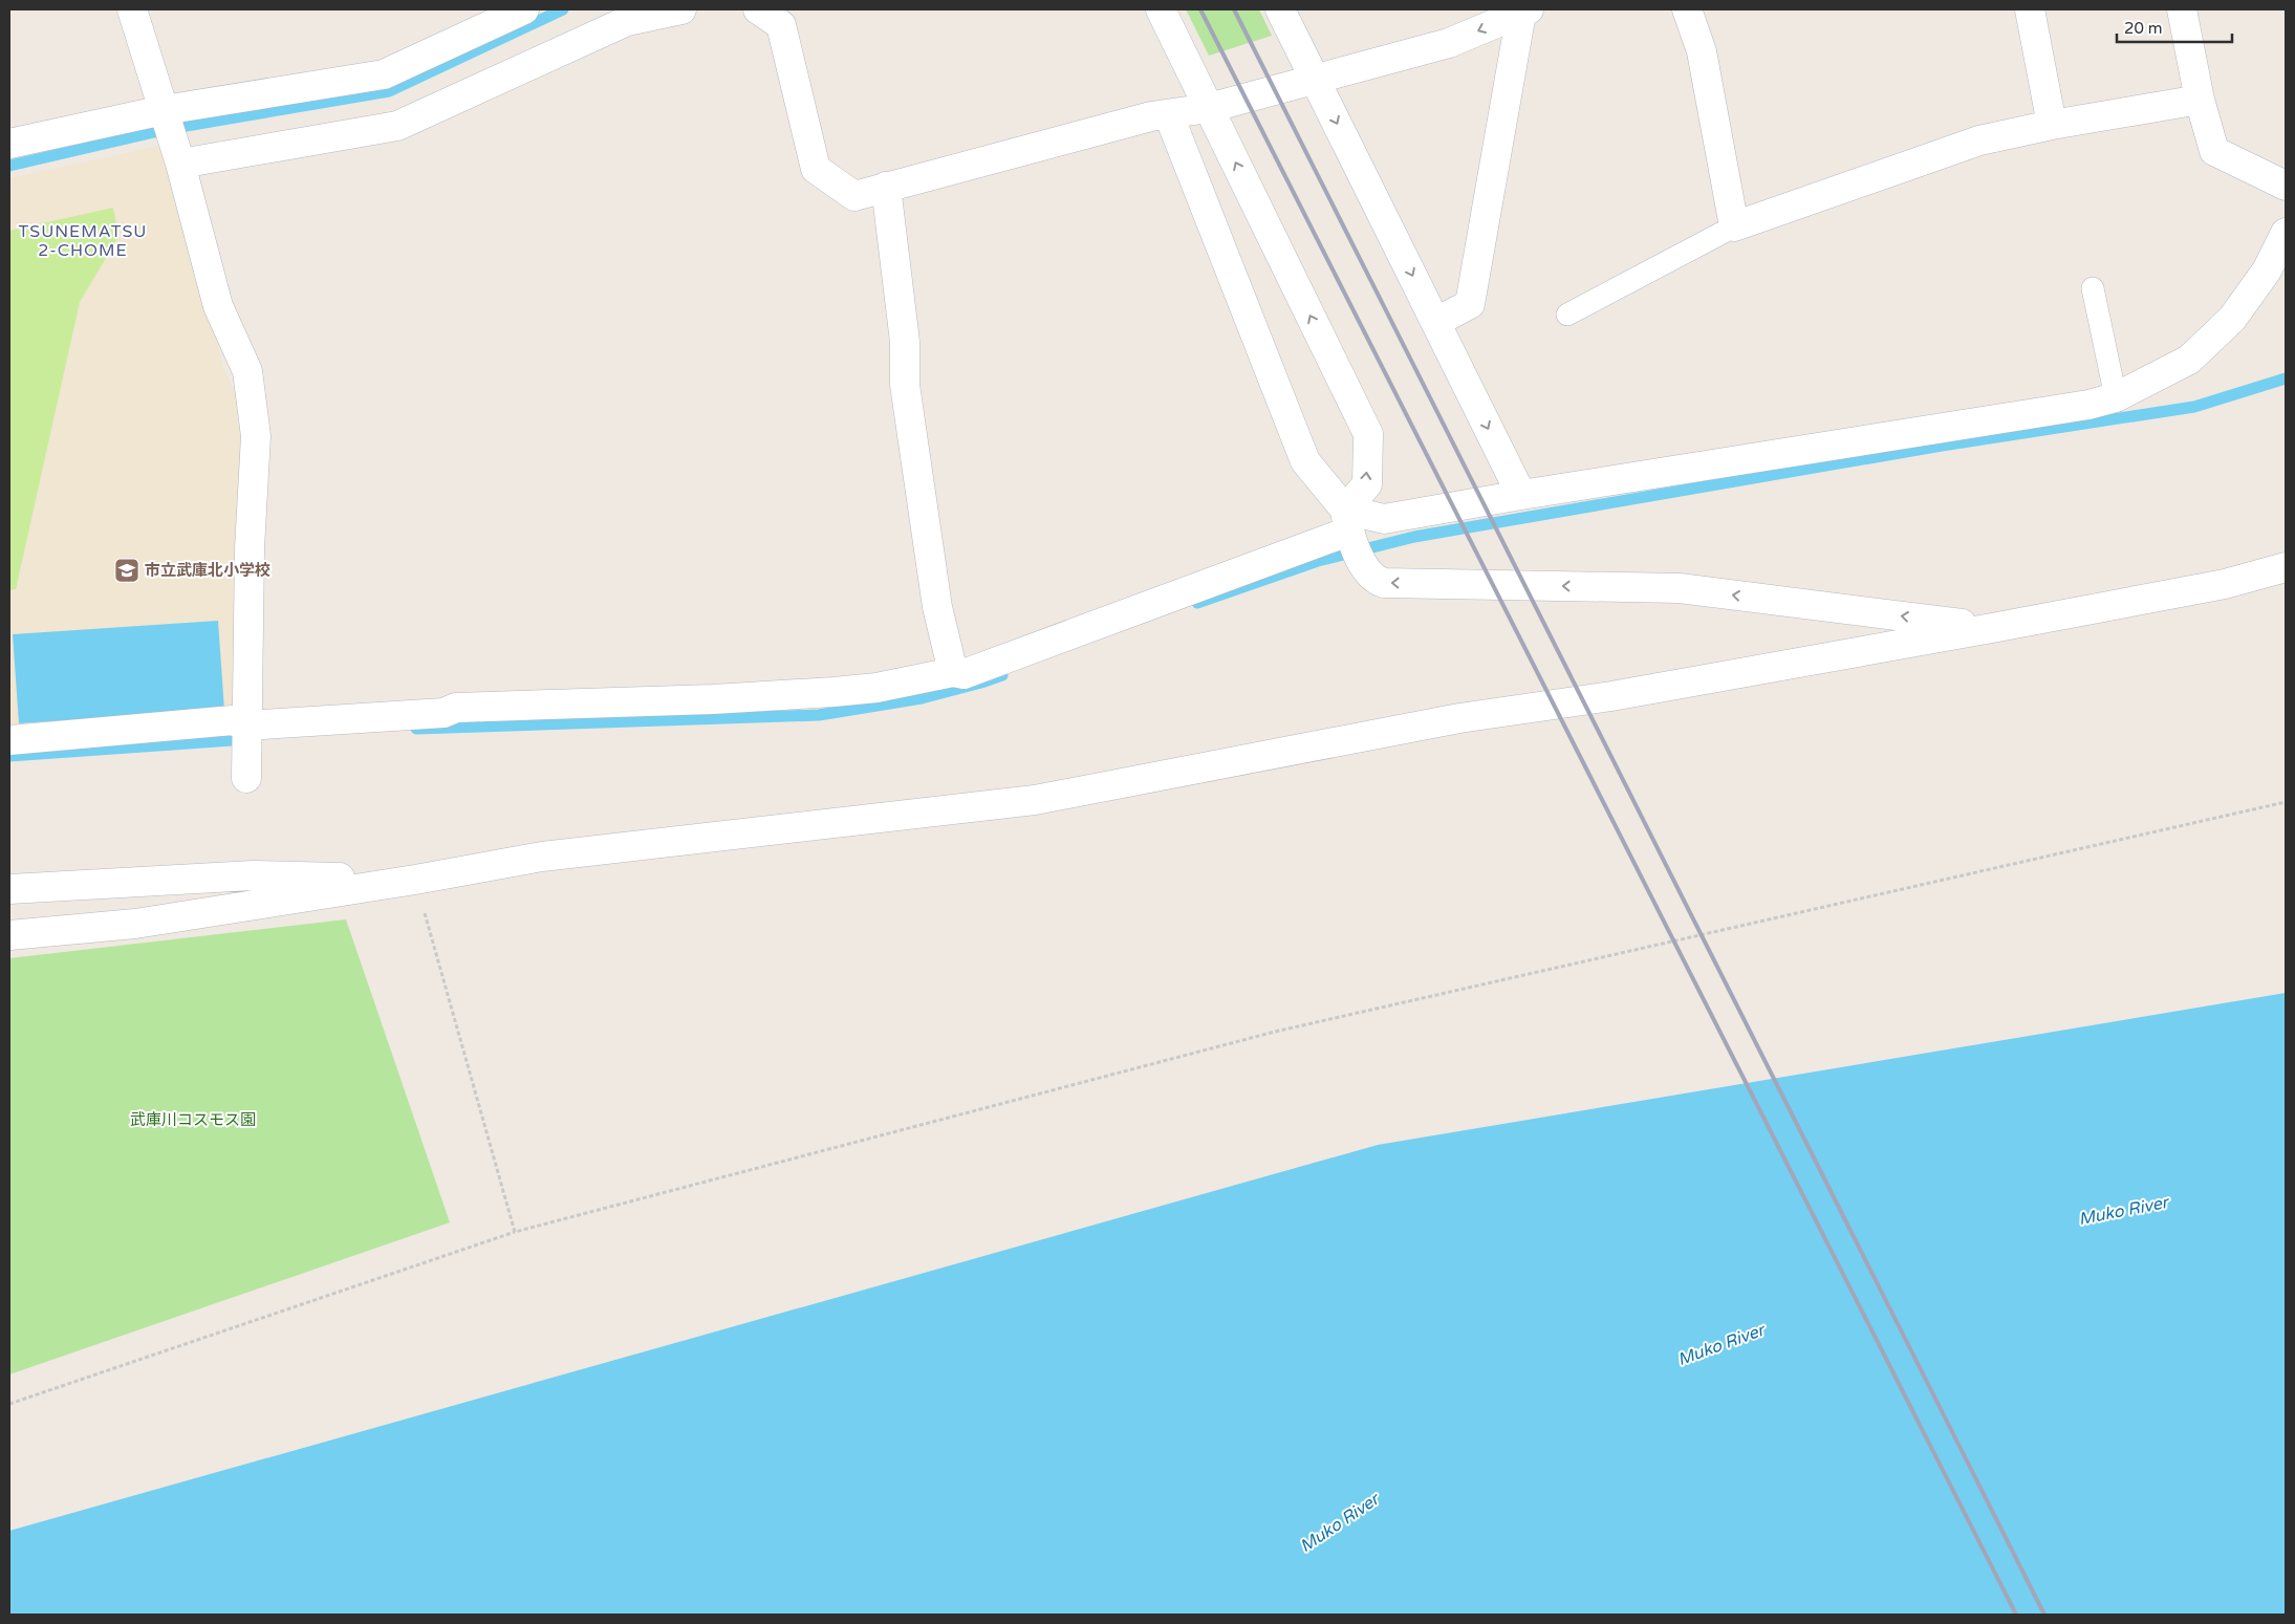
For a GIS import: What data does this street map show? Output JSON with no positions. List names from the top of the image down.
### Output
{
  "districts": ["TSUNEMATSU 2-CHOME"],
  "water": ["Muko River"],
  "parks": ["武庫川コスモス園"],
  "places": {
    "school or university": ["市立武庫北小学校"]
  },
  "scale_bar": "20 m"
}
